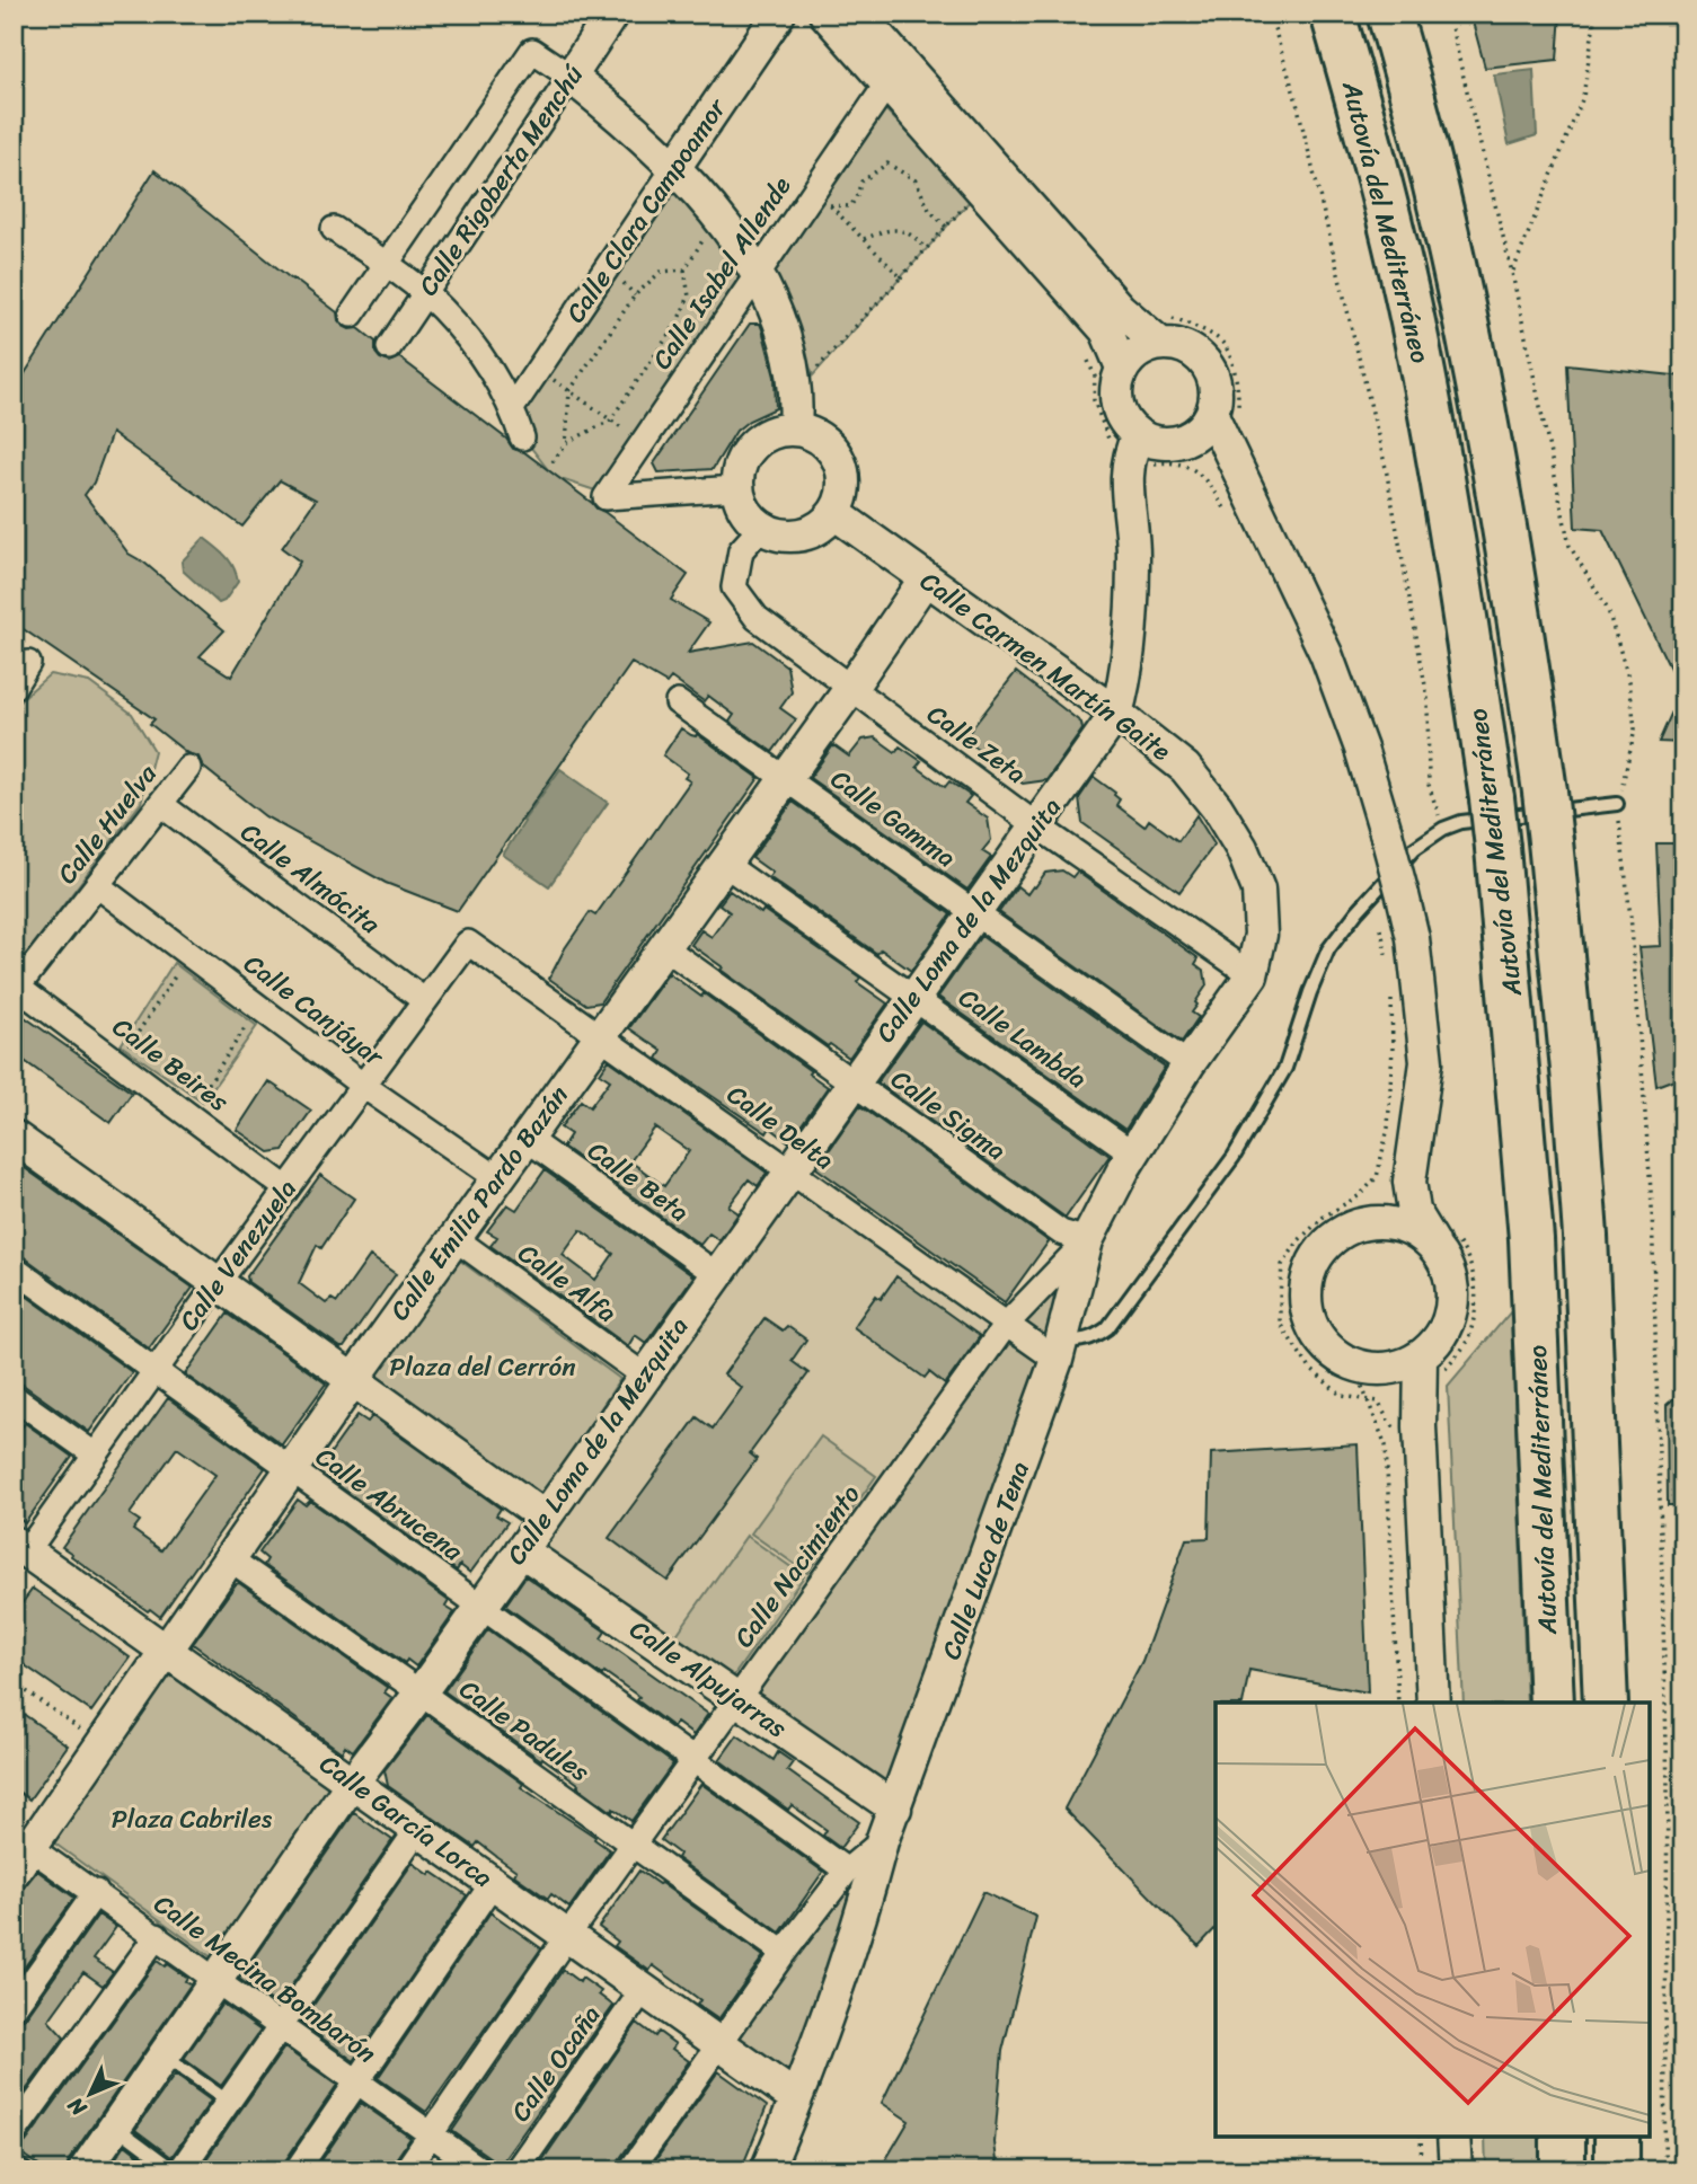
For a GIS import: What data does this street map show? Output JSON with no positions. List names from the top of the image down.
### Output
{
  "streets": {
    "highway": ["Autovía del Mediterráneo"],
    "street": [
      "Calle Rigoberta Menchú",
      "Calle Clara Campoamor",
      "Calle Isabel Allende",
      "Calle Carmen Martín Gaite",
      "Calle Zeta",
      "Calle Gamma",
      "Calle Huelva",
      "Calle Almócita",
      "Calle Loma de la Mezquita",
      "Calle Canjáyar",
      "Calle Lambda",
      "Calle Beires",
      "Calle Sigma",
      "Calle Delta",
      "Calle Beta",
      "Calle Emilia Pardo Bazán",
      "Calle Venezuela",
      "Calle Alfa",
      "Calle Abrucena",
      "Calle Luca de Tena",
      "Calle Nacimiento",
      "Calle Alpujarras",
      "Calle Padules",
      "Calle García Lorca",
      "Calle Mecina Bombarón",
      "Calle Ocaña"
    ]
  },
  "crossings": [
    ["Calle Isabel Allende", "Calle Carmen Martín Gaite"],
    ["Calle Isabel Allende", "Calle Zeta"],
    ["Calle Carmen Martín Gaite", "Calle Zeta"],
    ["Calle Carmen Martín Gaite", "Calle Loma de la Mezquita"],
    ["Calle Carmen Martín Gaite", "Calle Emilia Pardo Bazán"],
    ["Calle Carmen Martín Gaite", "Calle Luca de Tena"],
    ["Calle Zeta", "Calle Loma de la Mezquita"],
    ["Calle Zeta", "Calle Emilia Pardo Bazán"],
    ["Calle Zeta", "Calle Luca de Tena"],
    ["Calle Gamma", "Calle Loma de la Mezquita"],
    ["Calle Gamma", "Calle Emilia Pardo Bazán"],
    ["Calle Gamma", "Calle Luca de Tena"],
    ["Calle Huelva", "Calle Almócita"],
    ["Calle Huelva", "Calle Canjáyar"],
    ["Calle Huelva", "Calle Beires"],
    ["Calle Almócita", "Calle Venezuela"],
    ["Calle Loma de la Mezquita", "Calle Lambda"],
    ["Calle Loma de la Mezquita", "Calle Sigma"],
    ["Calle Loma de la Mezquita", "Calle Delta"],
    ["Calle Loma de la Mezquita", "Calle Beta"],
    ["Calle Loma de la Mezquita", "Calle Alfa"],
    ["Calle Loma de la Mezquita", "Calle Abrucena"],
    ["Calle Loma de la Mezquita", "Calle Alpujarras"],
    ["Calle Loma de la Mezquita", "Calle Padules"],
    ["Calle Loma de la Mezquita", "Calle García Lorca"],
    ["Calle Loma de la Mezquita", "Calle Mecina Bombarón"],
    ["Calle Canjáyar", "Calle Emilia Pardo Bazán"],
    ["Calle Canjáyar", "Calle Venezuela"],
    ["Calle Lambda", "Calle Emilia Pardo Bazán"],
    ["Calle Lambda", "Calle Luca de Tena"],
    ["Calle Beires", "Calle Venezuela"],
    ["Calle Sigma", "Calle Emilia Pardo Bazán"],
    ["Calle Sigma", "Calle Luca de Tena"],
    ["Calle Sigma", "Calle Nacimiento"],
    ["Calle Delta", "Calle Emilia Pardo Bazán"],
    ["Calle Delta", "Calle Venezuela"],
    ["Calle Delta", "Calle Luca de Tena"],
    ["Calle Delta", "Calle Nacimiento"],
    ["Calle Beta", "Calle Emilia Pardo Bazán"],
    ["Calle Emilia Pardo Bazán", "Calle Alfa"],
    ["Calle Emilia Pardo Bazán", "Calle Abrucena"],
    ["Calle Emilia Pardo Bazán", "Calle Padules"],
    ["Calle Emilia Pardo Bazán", "Calle García Lorca"],
    ["Calle Emilia Pardo Bazán", "Calle Mecina Bombarón"],
    ["Calle Venezuela", "Calle Abrucena"],
    ["Calle Venezuela", "Calle García Lorca"],
    ["Calle Abrucena", "Calle Nacimiento"],
    ["Calle Luca de Tena", "Calle Nacimiento"],
    ["Calle Luca de Tena", "Calle Alpujarras"],
    ["Calle Luca de Tena", "Calle García Lorca"],
    ["Calle Nacimiento", "Calle Alpujarras"],
    ["Calle Nacimiento", "Calle Padules"],
    ["Calle Nacimiento", "Calle García Lorca"],
    ["Calle Nacimiento", "Calle Mecina Bombarón"],
    ["Calle García Lorca", "Calle Ocaña"]
  ],
  "parks": ["Plaza del Cerrón", "Plaza Cabriles"],
  "north": "bottom left"
}
